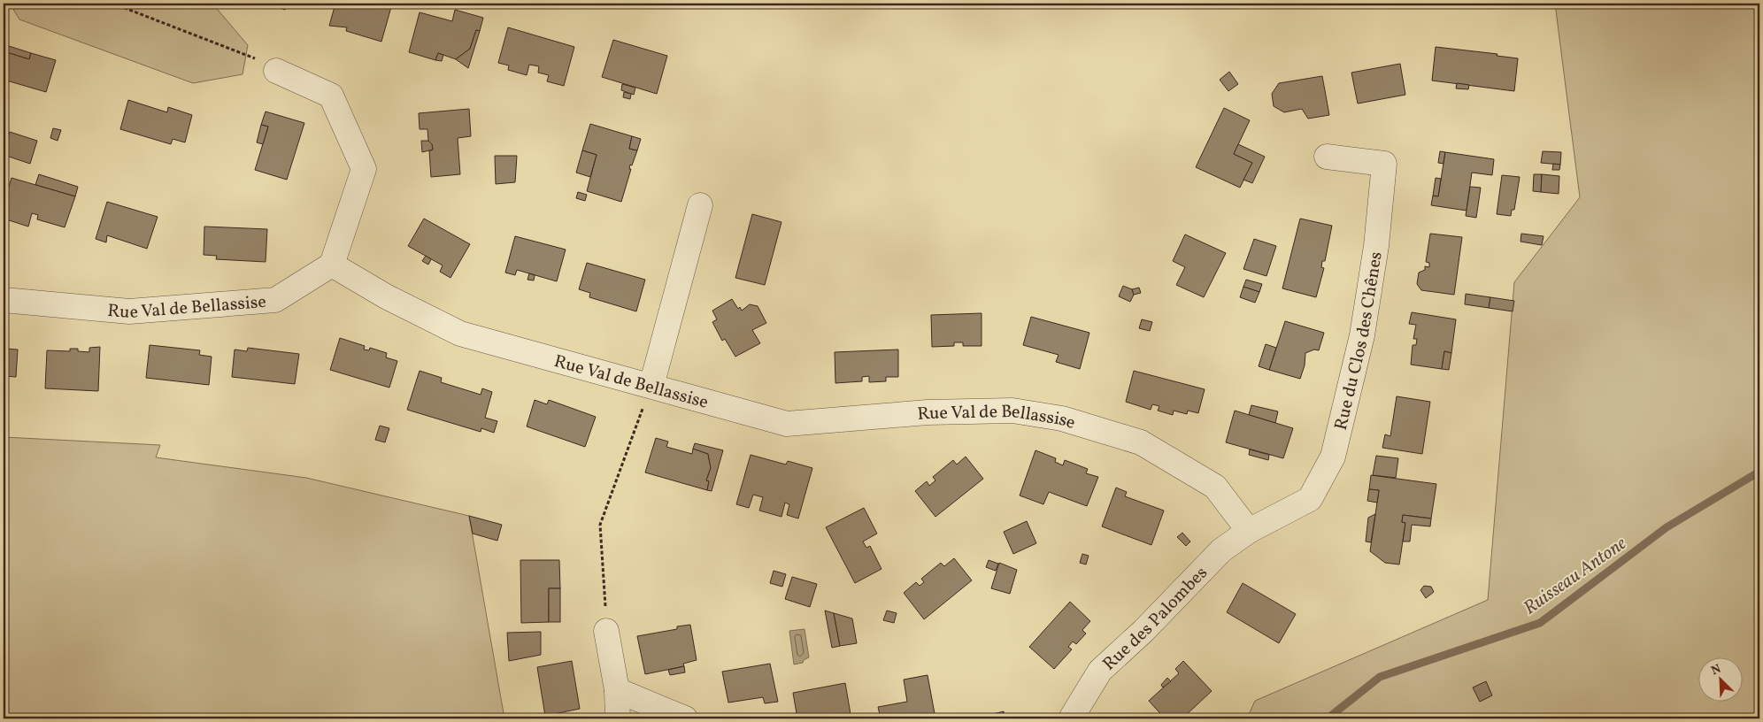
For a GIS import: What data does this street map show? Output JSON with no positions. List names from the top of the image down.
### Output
{
  "streets": {
    "street": ["Rue Val de Bellassise", "Rue du Clos des Chênes", "Rue des Palombes"]
  },
  "crossings": [
    ["Rue Val de Bellassise", "Rue du Clos des Chênes"],
    ["Rue Val de Bellassise", "Rue des Palombes"],
    ["Rue du Clos des Chênes", "Rue des Palombes"]
  ],
  "water": ["Ruisseau Antone"],
  "north": "top left"
}
